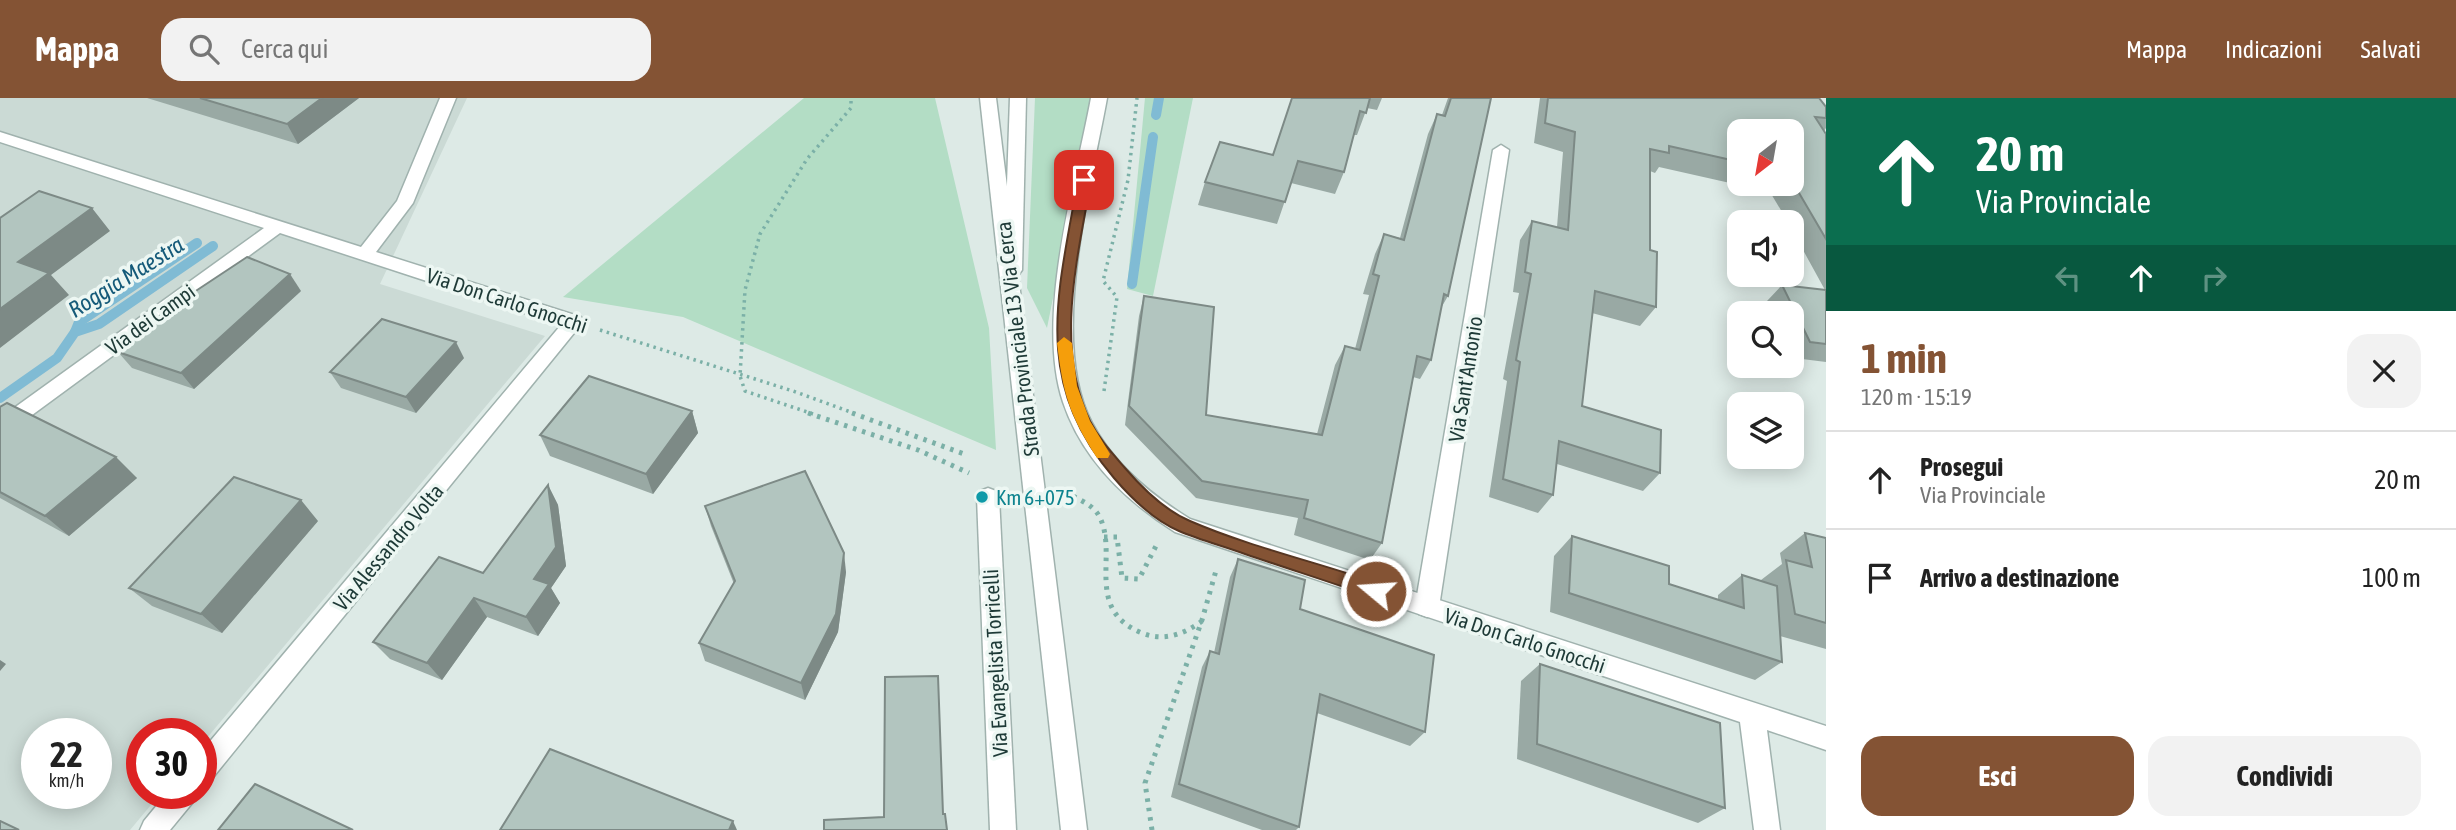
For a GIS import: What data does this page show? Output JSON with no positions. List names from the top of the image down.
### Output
{
  "streets": {
    "street": [
      "Via Don Carlo Gnocchi",
      "Via dei Campi",
      "Strada Provinciale 13 Via Cerca",
      "Via Sant'Antonio",
      "Via Alessandro Volta",
      "Via Evangelista Torricelli"
    ]
  },
  "crossings": [
    ["Via Don Carlo Gnocchi", "Via dei Campi"],
    ["Via Don Carlo Gnocchi", "Via Sant'Antonio"],
    ["Via Don Carlo Gnocchi", "Via Alessandro Volta"],
    ["Via Don Carlo Gnocchi", "Via Evangelista Torricelli"]
  ],
  "water": ["Roggia Maestra"],
  "places": ["Km 6+075"],
  "north": "bottom left",
  "page": {
    "header": "Mappa",
    "search": "Cerca qui",
    "nav": ["Mappa", "Indicazioni", "Salvati"],
    "turn": ["20 m", "Via Provinciale"],
    "heading": ["1 min", "120 m · 15:19"],
    "list": [
      {
        "name": "Prosegui",
        "note": "Via Provinciale",
        "value": "20 m"
      },
      {
        "name": "Arrivo a destinazione",
        "value": "100 m"
      }
    ],
    "speed": "22 km/h",
    "limit": "30",
    "buttons": ["Esci", "Condividi"]
  }
}
